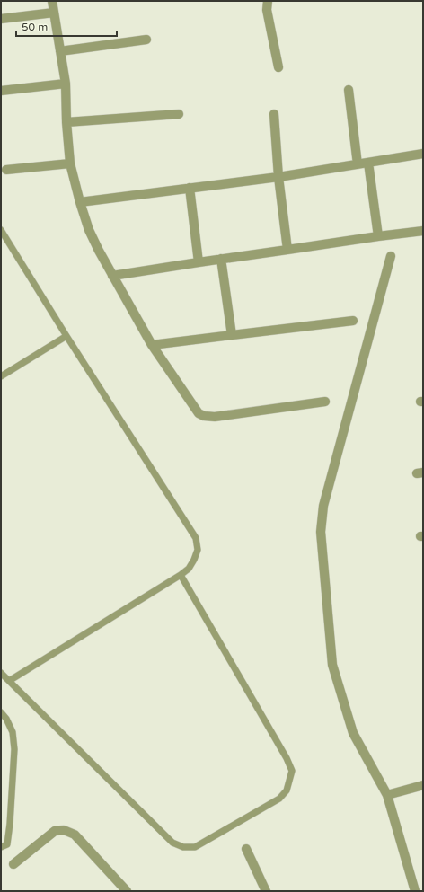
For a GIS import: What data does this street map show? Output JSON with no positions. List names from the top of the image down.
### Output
{
  "scale_bar": "50 m"
}
